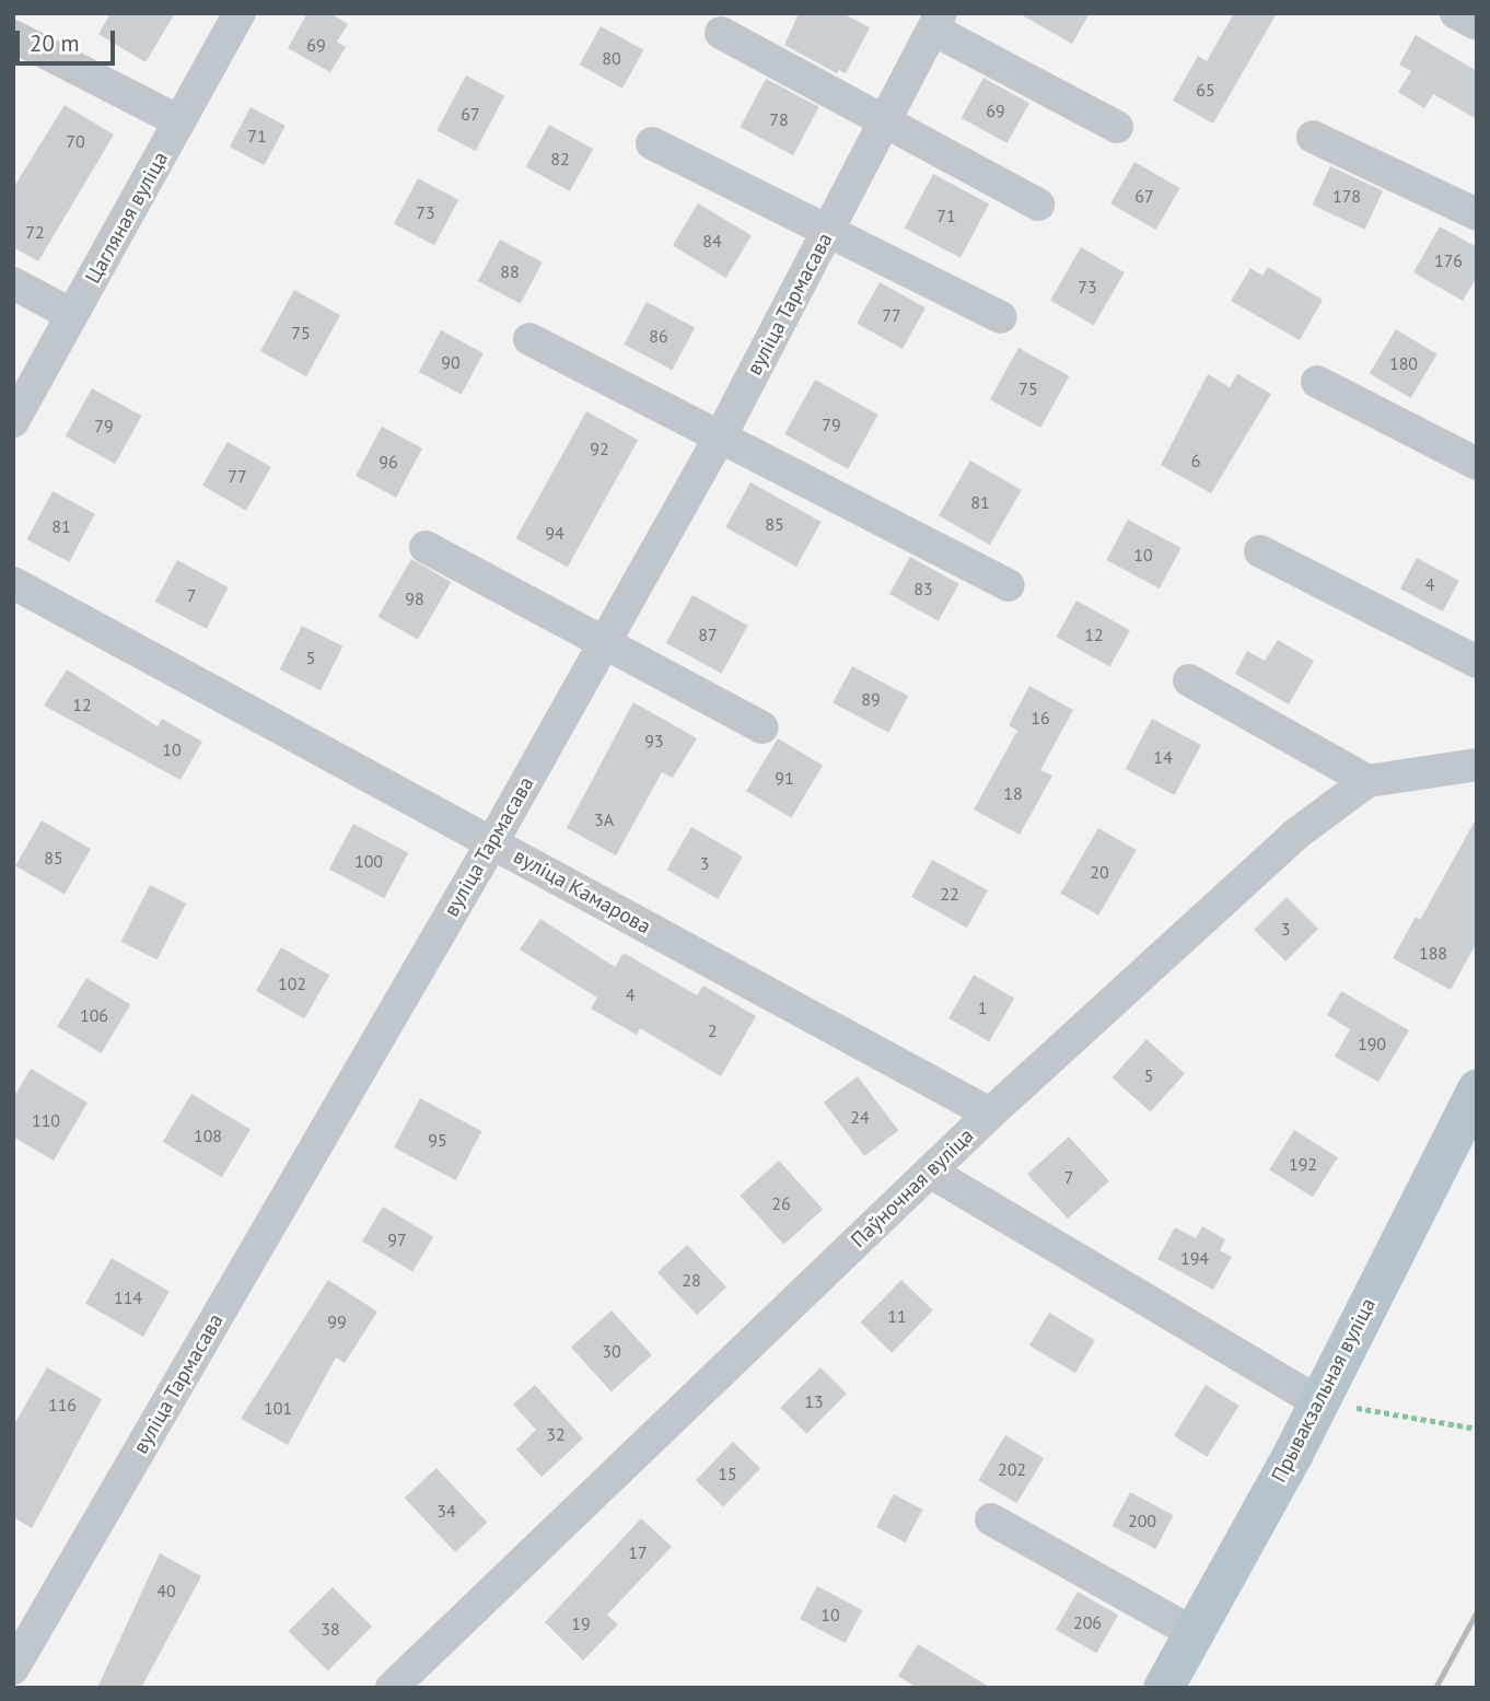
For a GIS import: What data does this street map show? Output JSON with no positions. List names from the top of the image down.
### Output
{
  "streets": {
    "main road": ["Прывакзальная вуліца"],
    "street": [
      "Цагляная вуліца",
      "вуліца Тармасава",
      "вуліца Камарова",
      "Паўночная вуліца"
    ]
  },
  "crossings": [
    ["вуліца Тармасава", "вуліца Камарова"],
    ["вуліца Камарова", "Паўночная вуліца"]
  ],
  "house_numbers": [
    "69",
    "80",
    "65",
    "69",
    "67",
    "78",
    "71",
    "70",
    "82",
    "67",
    "178",
    "73",
    "71",
    "72",
    "84",
    "176",
    "88",
    "73",
    "77",
    "75",
    "86",
    "90",
    "180",
    "75",
    "79",
    "79",
    "92",
    "6",
    "96",
    "77",
    "81",
    "85",
    "81",
    "94",
    "10",
    "4",
    "83",
    "7",
    "98",
    "87",
    "12",
    "5",
    "89",
    "12",
    "16",
    "93",
    "10",
    "14",
    "91",
    "18",
    "3А",
    "85",
    "100",
    "3",
    "20",
    "22",
    "3",
    "188",
    "102",
    "4",
    "1",
    "106",
    "2",
    "190",
    "5",
    "24",
    "110",
    "108",
    "95",
    "192",
    "7",
    "26",
    "97",
    "194",
    "28",
    "114",
    "11",
    "99",
    "30",
    "13",
    "116",
    "101",
    "32",
    "202",
    "15",
    "34",
    "200",
    "17",
    "40",
    "10",
    "206",
    "19",
    "38"
  ],
  "scale_bar": "20 m"
}
